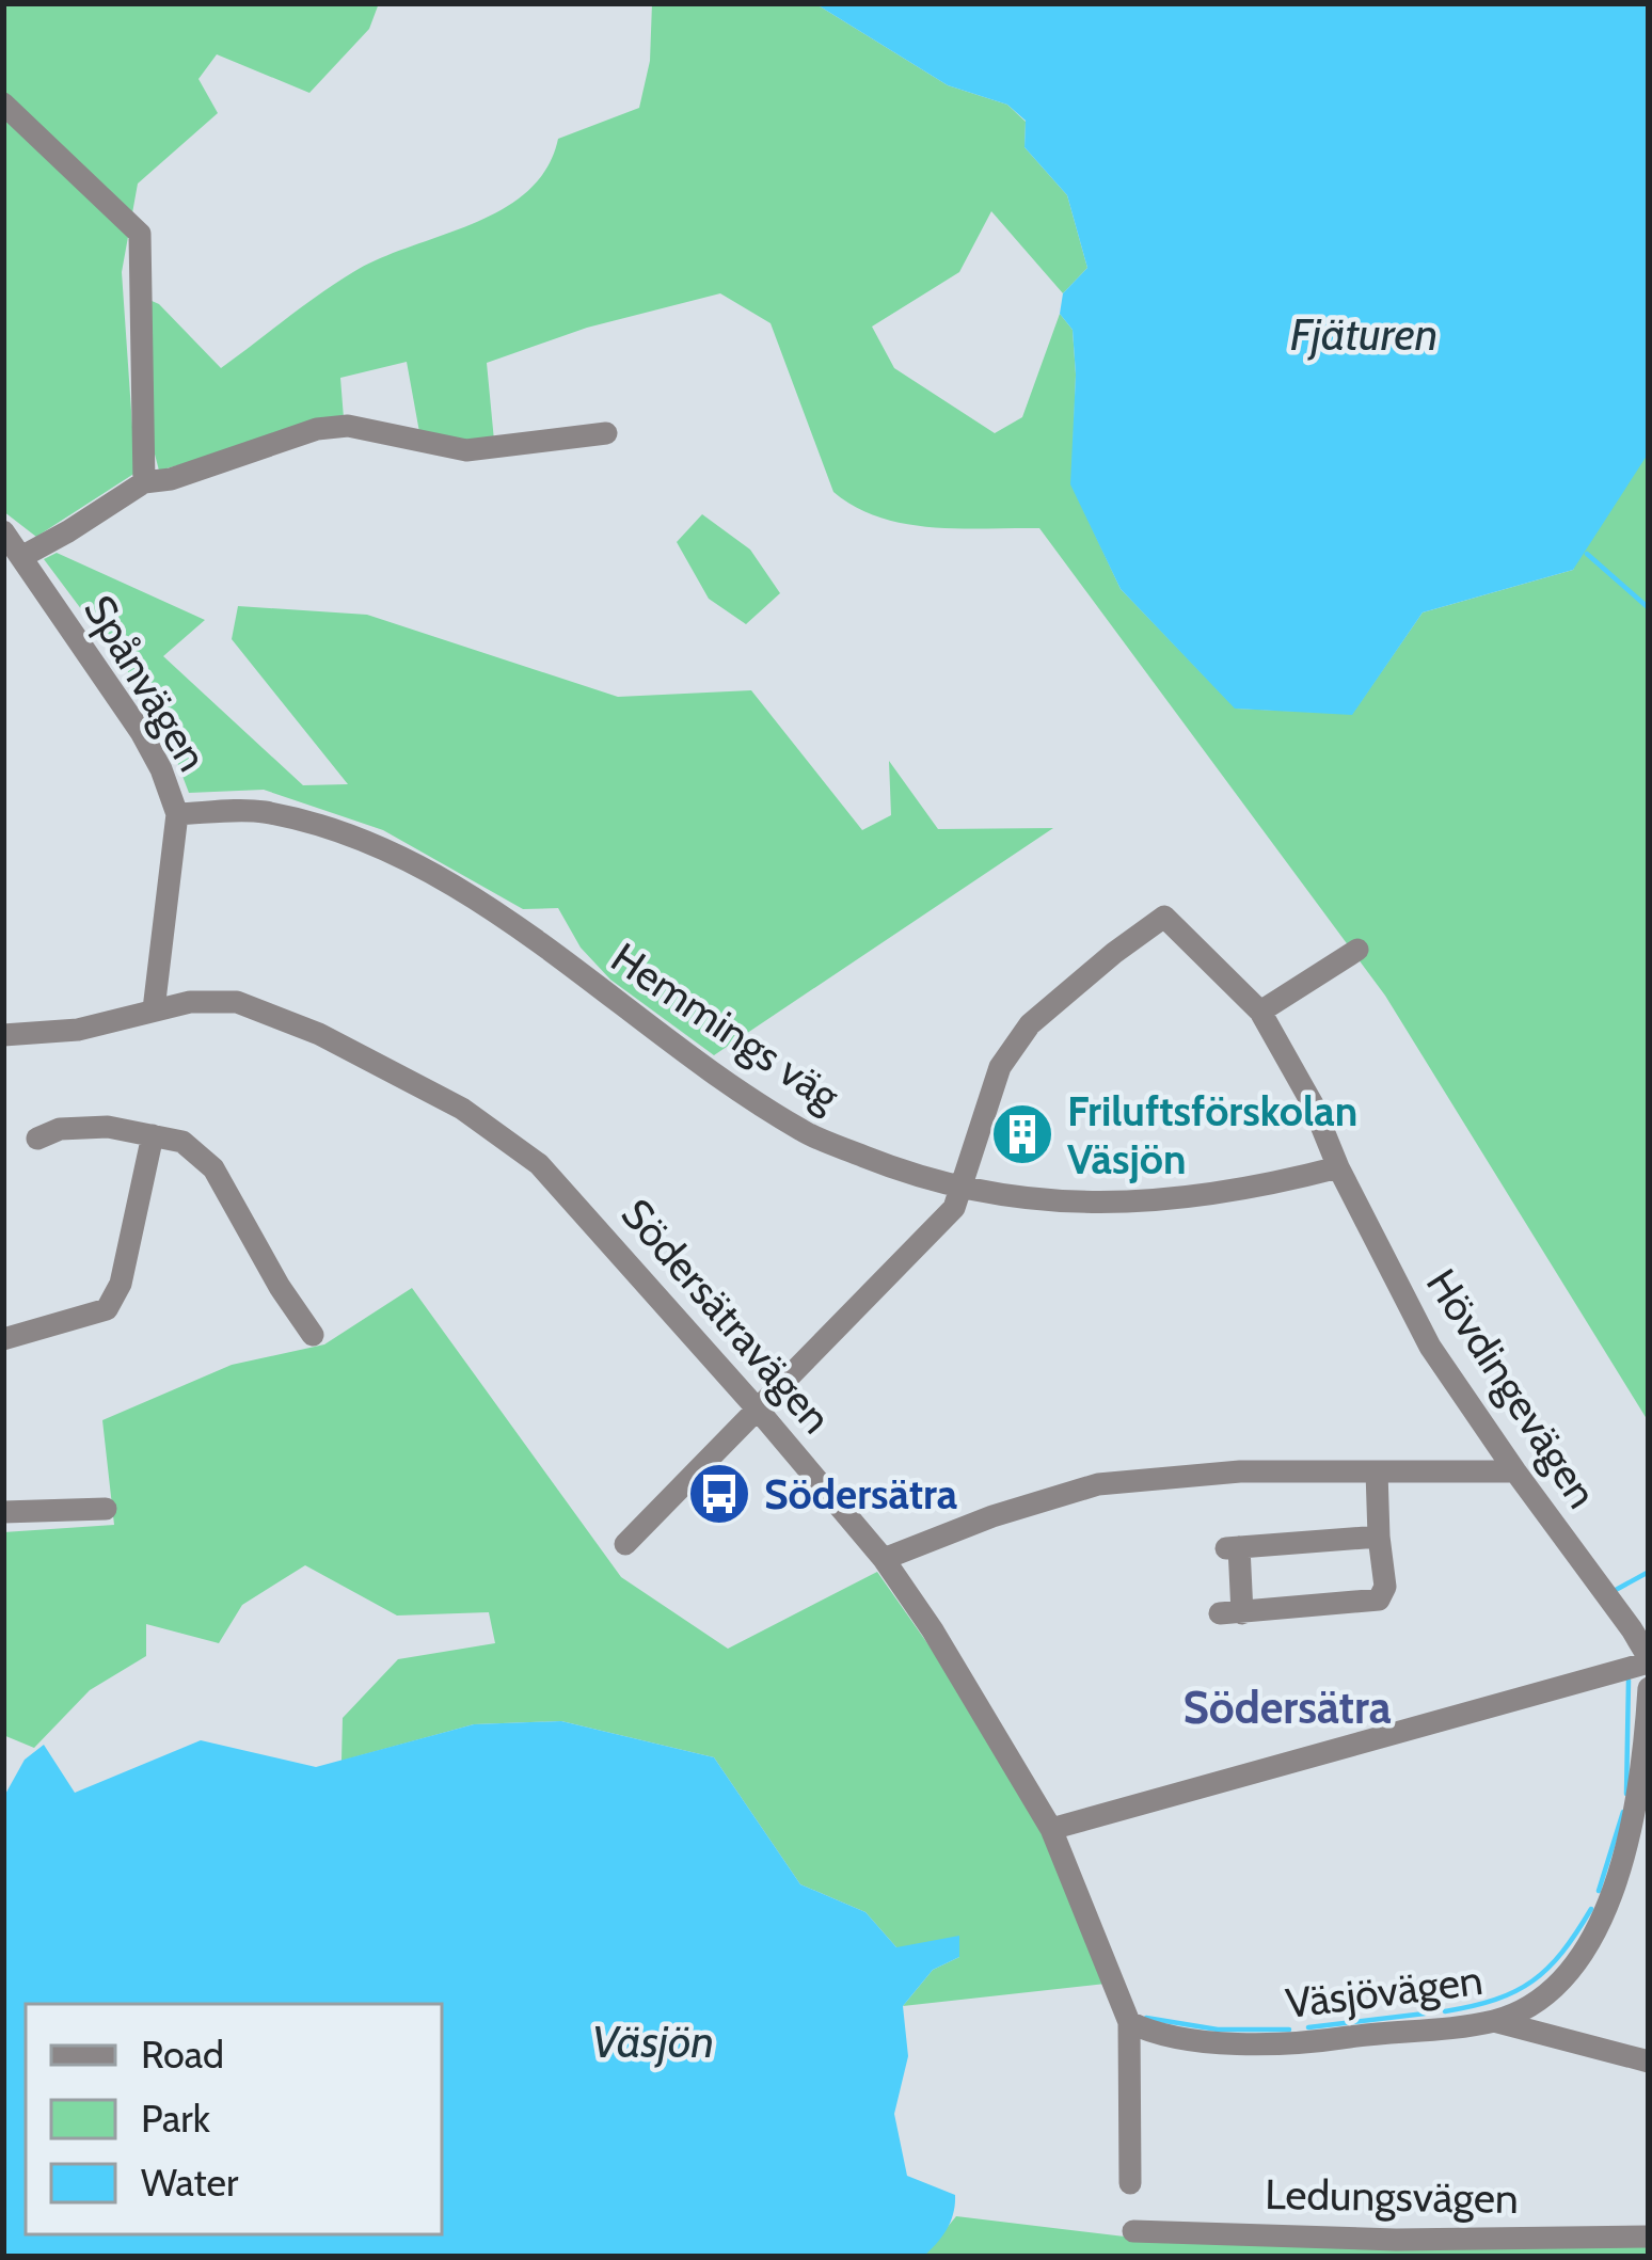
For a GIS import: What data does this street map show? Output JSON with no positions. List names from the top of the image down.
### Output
{
  "streets": {
    "street": [
      "Spånvägen",
      "Hemmings väg",
      "Södersätravägen",
      "Hövdingevägen",
      "Väsjövägen",
      "Ledungsvägen"
    ]
  },
  "crossings": [
    ["Spånvägen", "Hemmings väg"],
    ["Spånvägen", "Södersätravägen"],
    ["Hemmings väg", "Hövdingevägen"],
    ["Södersätravägen", "Väsjövägen"]
  ],
  "districts": ["Södersätra"],
  "water": ["Fjäturen", "Väsjön"],
  "places": {
    "building": ["Friluftsförskolan Väsjön"],
    "bus stop": ["Södersätra"]
  },
  "legend": ["Road", "Park", "Water"]
}
